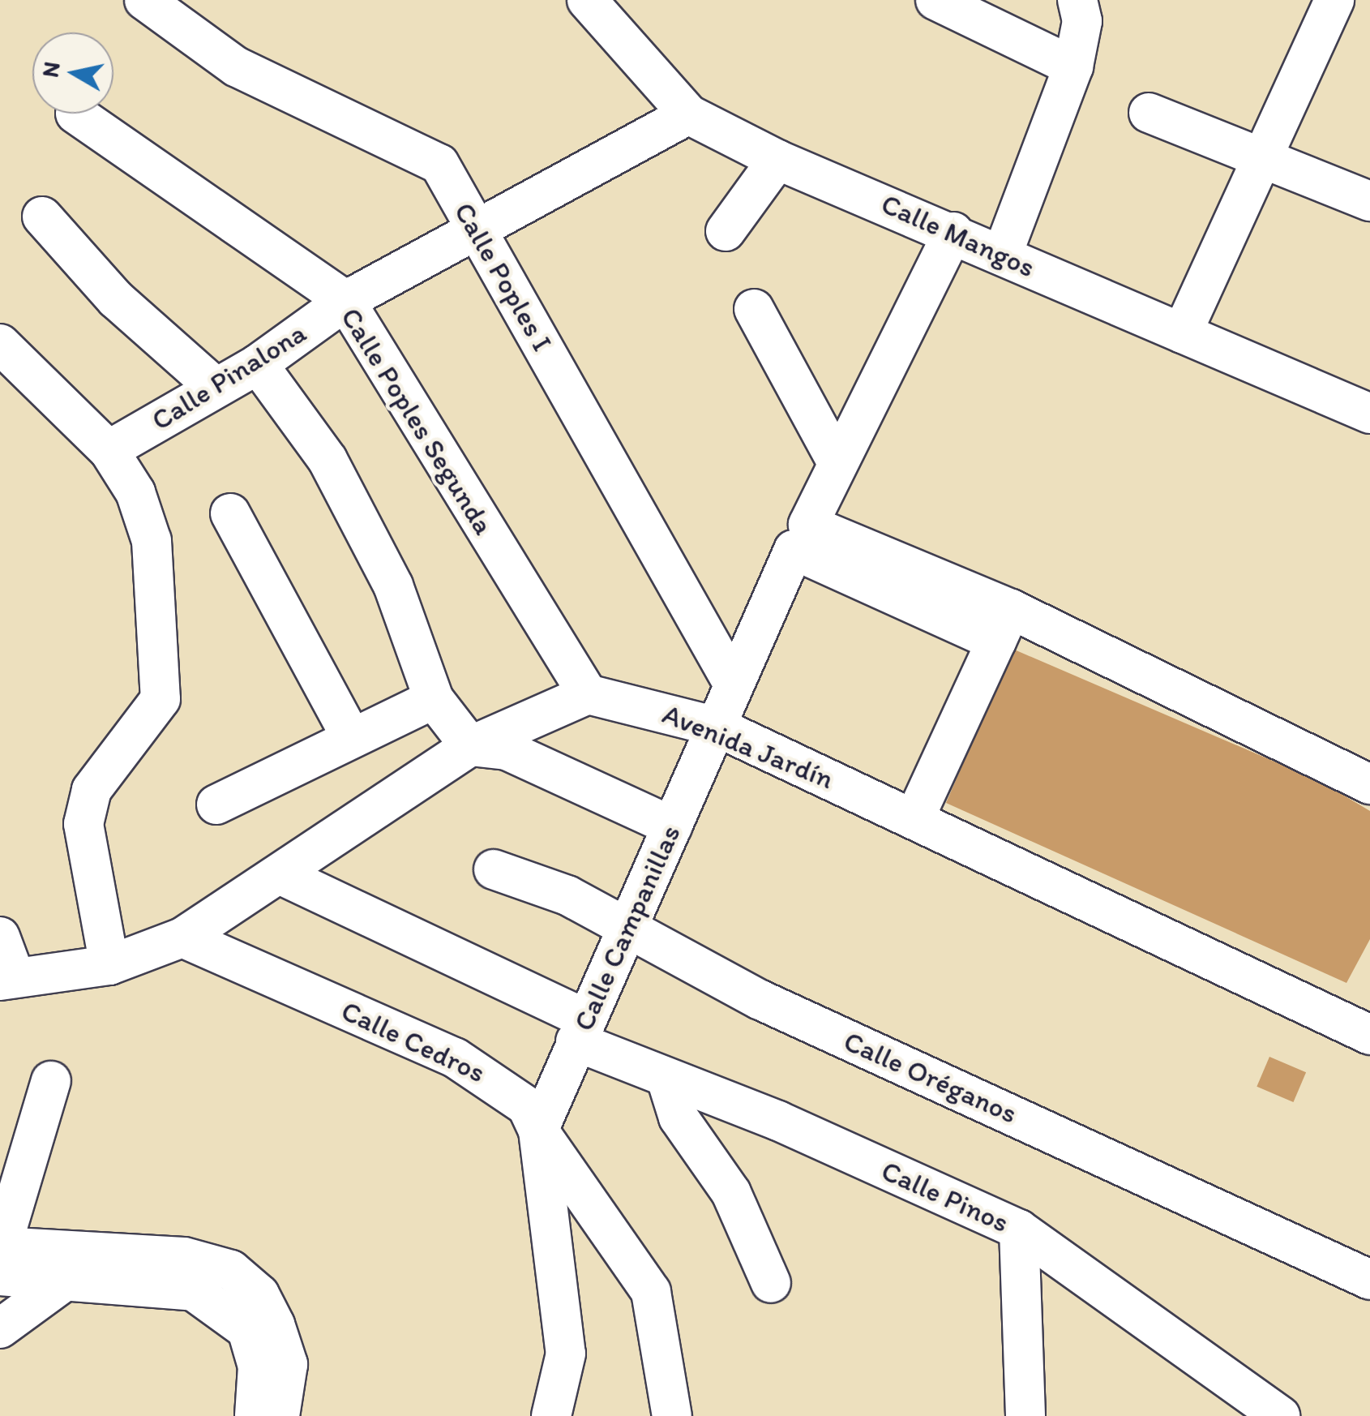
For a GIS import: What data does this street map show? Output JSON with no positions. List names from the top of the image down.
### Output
{
  "streets": {
    "street": [
      "Calle Mangos",
      "Calle Poples I",
      "Calle Pinalona",
      "Calle Poples Segunda",
      "Avenida Jardín",
      "Calle Campanillas",
      "Calle Cedros",
      "Calle Oréganos",
      "Calle Pinos"
    ]
  },
  "crossings": [
    ["Calle Mangos", "Calle Pinalona"],
    ["Calle Mangos", "Calle Campanillas"],
    ["Calle Poples I", "Calle Pinalona"],
    ["Calle Poples I", "Calle Campanillas"],
    ["Calle Pinalona", "Calle Poples Segunda"],
    ["Calle Poples Segunda", "Avenida Jardín"],
    ["Avenida Jardín", "Calle Campanillas"],
    ["Calle Campanillas", "Calle Cedros"],
    ["Calle Campanillas", "Calle Oréganos"],
    ["Calle Campanillas", "Calle Pinos"]
  ],
  "north": "left"
}
